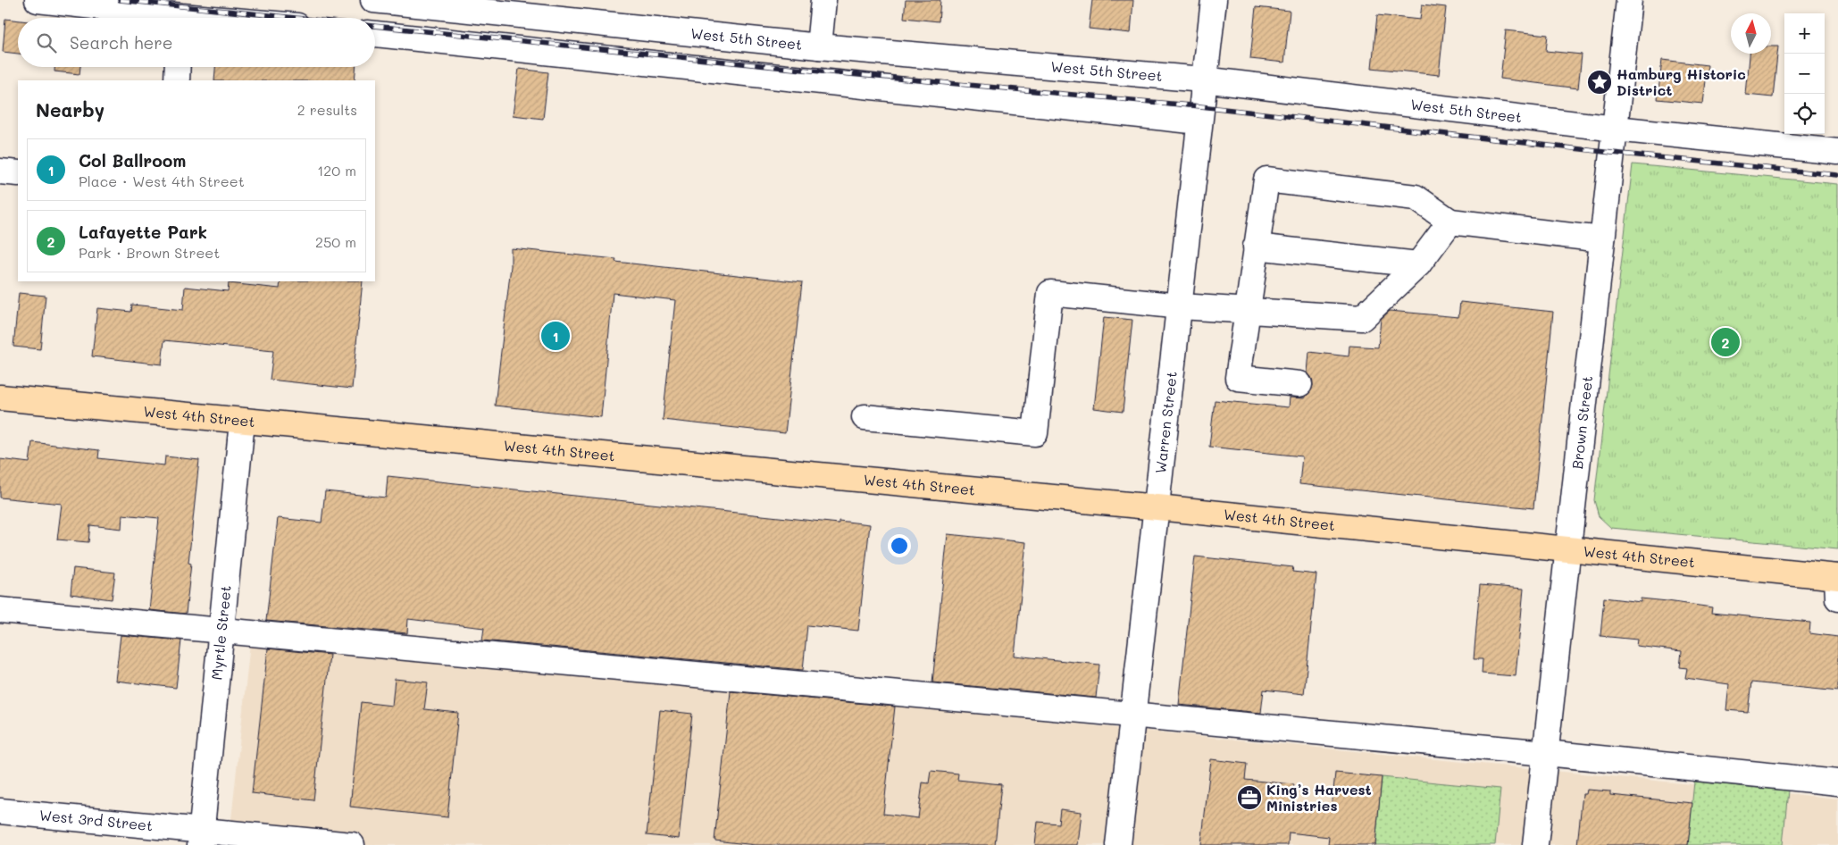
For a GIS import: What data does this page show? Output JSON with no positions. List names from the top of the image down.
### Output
{
  "streets": {
    "main road": ["West 4th Street"],
    "street": [
      "West 5th Street",
      "Warren Street",
      "Brown Street",
      "Myrtle Street",
      "West 3rd Street"
    ]
  },
  "crossings": [
    ["West 5th Street", "Warren Street"],
    ["West 5th Street", "Brown Street"],
    ["West 4th Street", "Warren Street"],
    ["West 4th Street", "Brown Street"],
    ["West 4th Street", "Myrtle Street"],
    ["Myrtle Street", "West 3rd Street"]
  ],
  "places": {
    "place": ["Hamburg Historic District"],
    "office": ["King’s Harvest Ministries"]
  },
  "north": "top",
  "page": {
    "map_buttons": ["+", "−"],
    "search": "Search here",
    "heading": ["Nearby", "2 results"],
    "list": [
      {
        "mark": "1",
        "name": "Col Ballroom",
        "note": "Place · West 4th Street",
        "value": "120 m"
      },
      {
        "mark": "2",
        "name": "Lafayette Park",
        "note": "Park · Brown Street",
        "value": "250 m"
      }
    ],
    "pins": ["1", "2"]
  }
}
